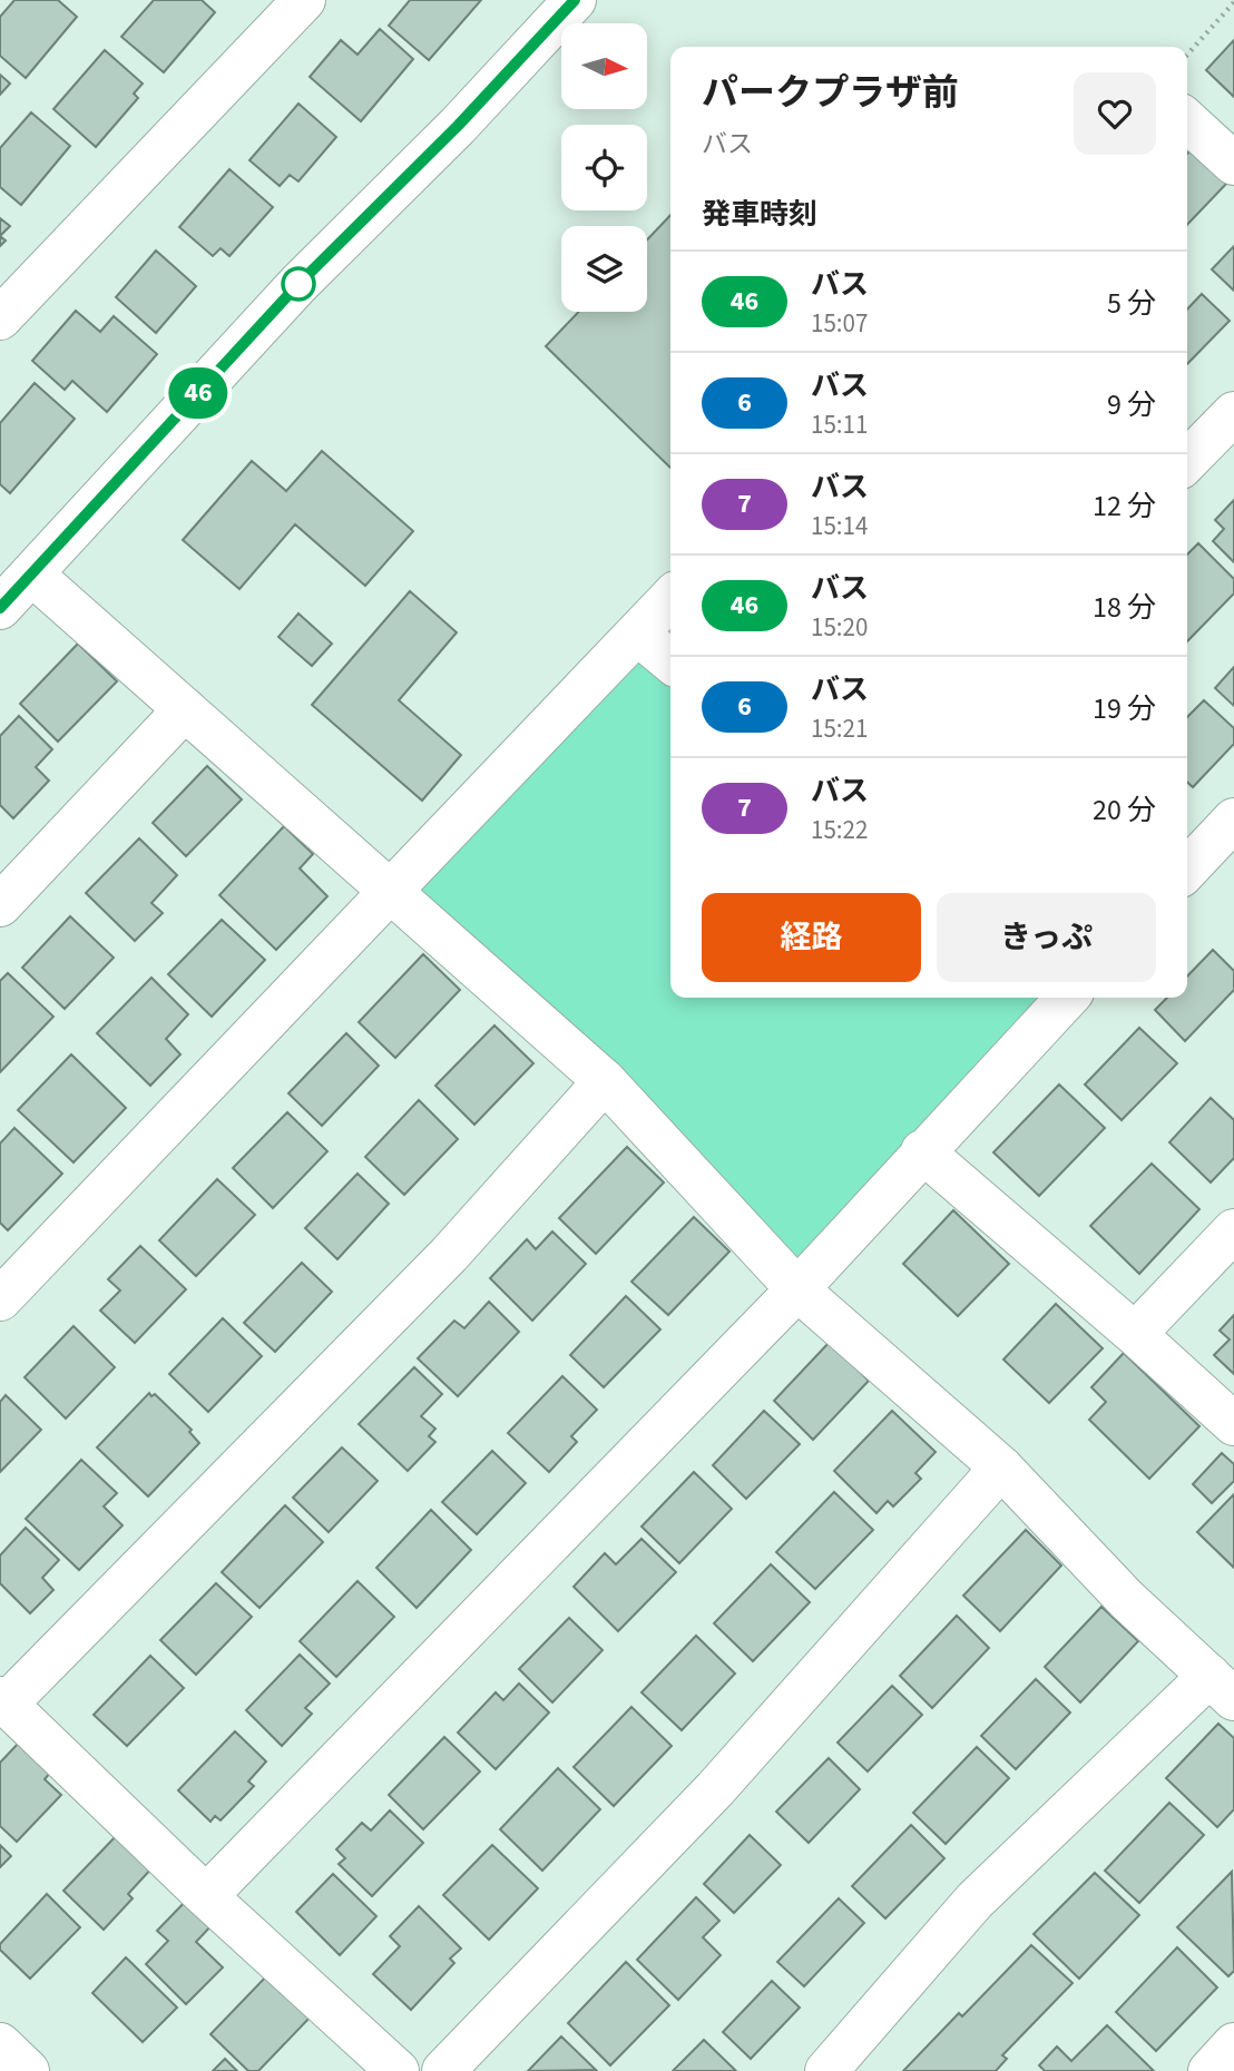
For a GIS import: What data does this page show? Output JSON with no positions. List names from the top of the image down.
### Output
{
  "lines": ["bus line 46"],
  "north": "right",
  "page": {
    "on_map": "46",
    "heading": [
      ["パークプラザ前", "バス"],
      "発車時刻"
    ],
    "list": [
      {
        "mark": "46",
        "name": "バス",
        "note": "15:07",
        "value": "5 分"
      },
      {
        "mark": "6",
        "name": "バス",
        "note": "15:11",
        "value": "9 分"
      },
      {
        "mark": "7",
        "name": "バス",
        "note": "15:14",
        "value": "12 分"
      },
      {
        "mark": "46",
        "name": "バス",
        "note": "15:20",
        "value": "18 分"
      },
      {
        "mark": "6",
        "name": "バス",
        "note": "15:21",
        "value": "19 分"
      },
      {
        "mark": "7",
        "name": "バス",
        "note": "15:22",
        "value": "20 分"
      }
    ],
    "buttons": ["経路", "きっぷ"]
  }
}
